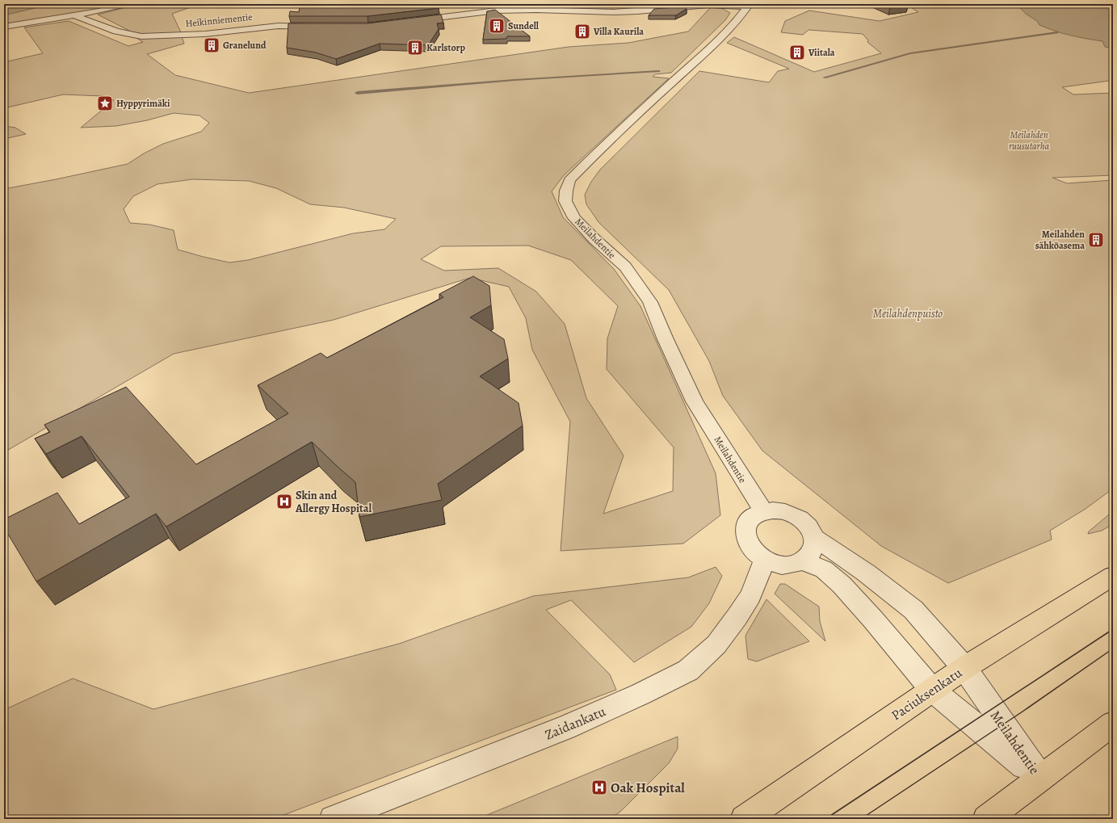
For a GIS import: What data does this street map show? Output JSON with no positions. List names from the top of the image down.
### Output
{
  "streets": {
    "main road": ["Paciuksenkatu"],
    "street": ["Heikinniementie", "Meilahdentie", "Zaidankatu"]
  },
  "crossings": [
    ["Meilahdentie", "Paciuksenkatu"],
    ["Meilahdentie", "Zaidankatu"]
  ],
  "parks": ["Meilahden ruusutarha", "Meilahdenpuisto"],
  "places": {
    "building": [
      "Sundell",
      "Villa Kaurila",
      "Granelund",
      "Karlstorp",
      "Viitala",
      "Meilahden sähköasema"
    ],
    "place": ["Hyppyrimäki"],
    "hospital": ["Skin and Allergy Hospital", "Oak Hospital"]
  }
}
